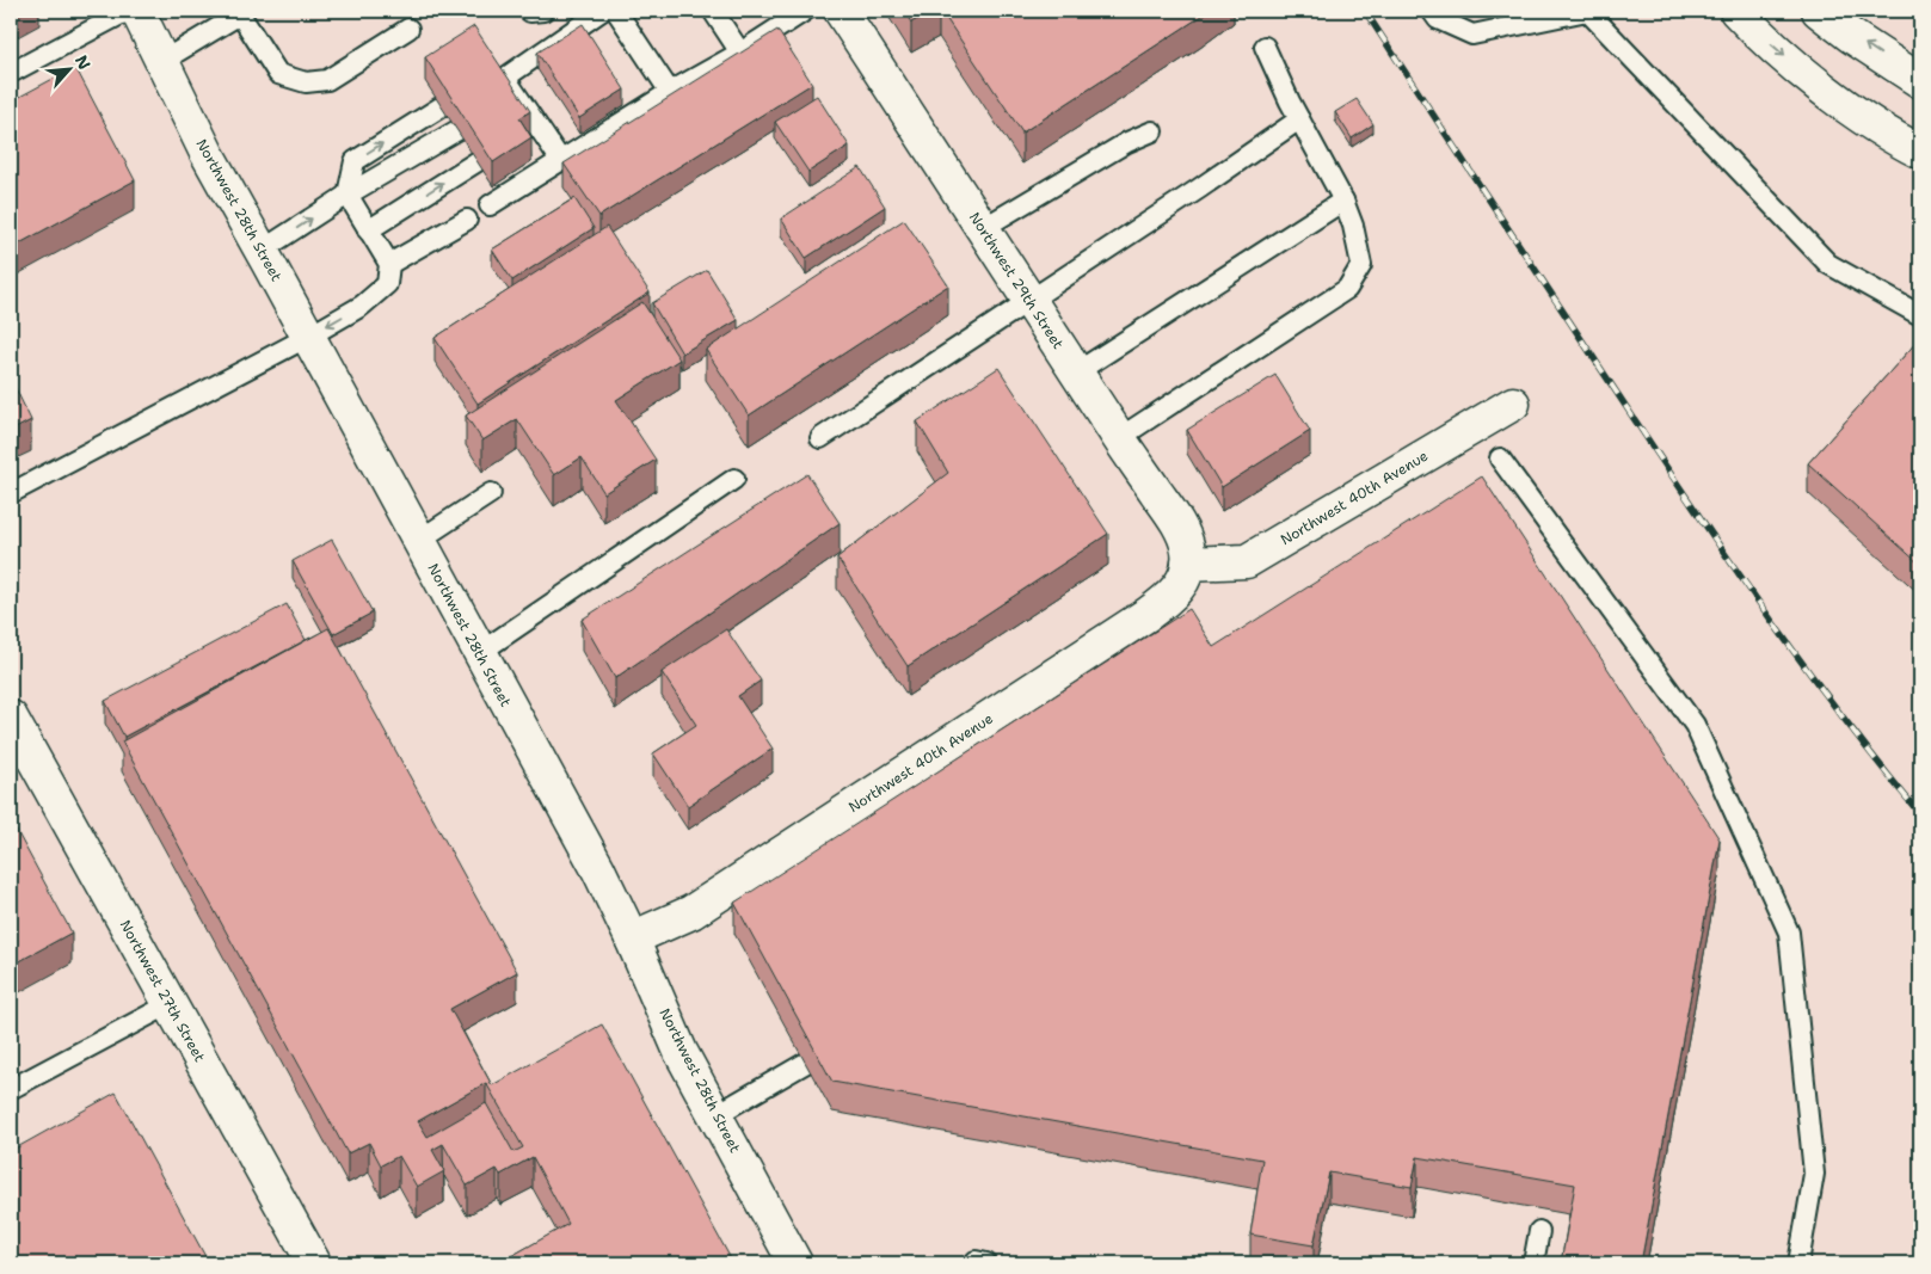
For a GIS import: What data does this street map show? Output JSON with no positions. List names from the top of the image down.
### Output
{
  "streets": {
    "street": [
      "Northwest 28th Street",
      "Northwest 29th Street",
      "Northwest 40th Avenue",
      "Northwest 27th Street"
    ]
  },
  "crossings": [
    ["Northwest 28th Street", "Northwest 40th Avenue"],
    ["Northwest 29th Street", "Northwest 40th Avenue"]
  ],
  "north": "top right"
}
